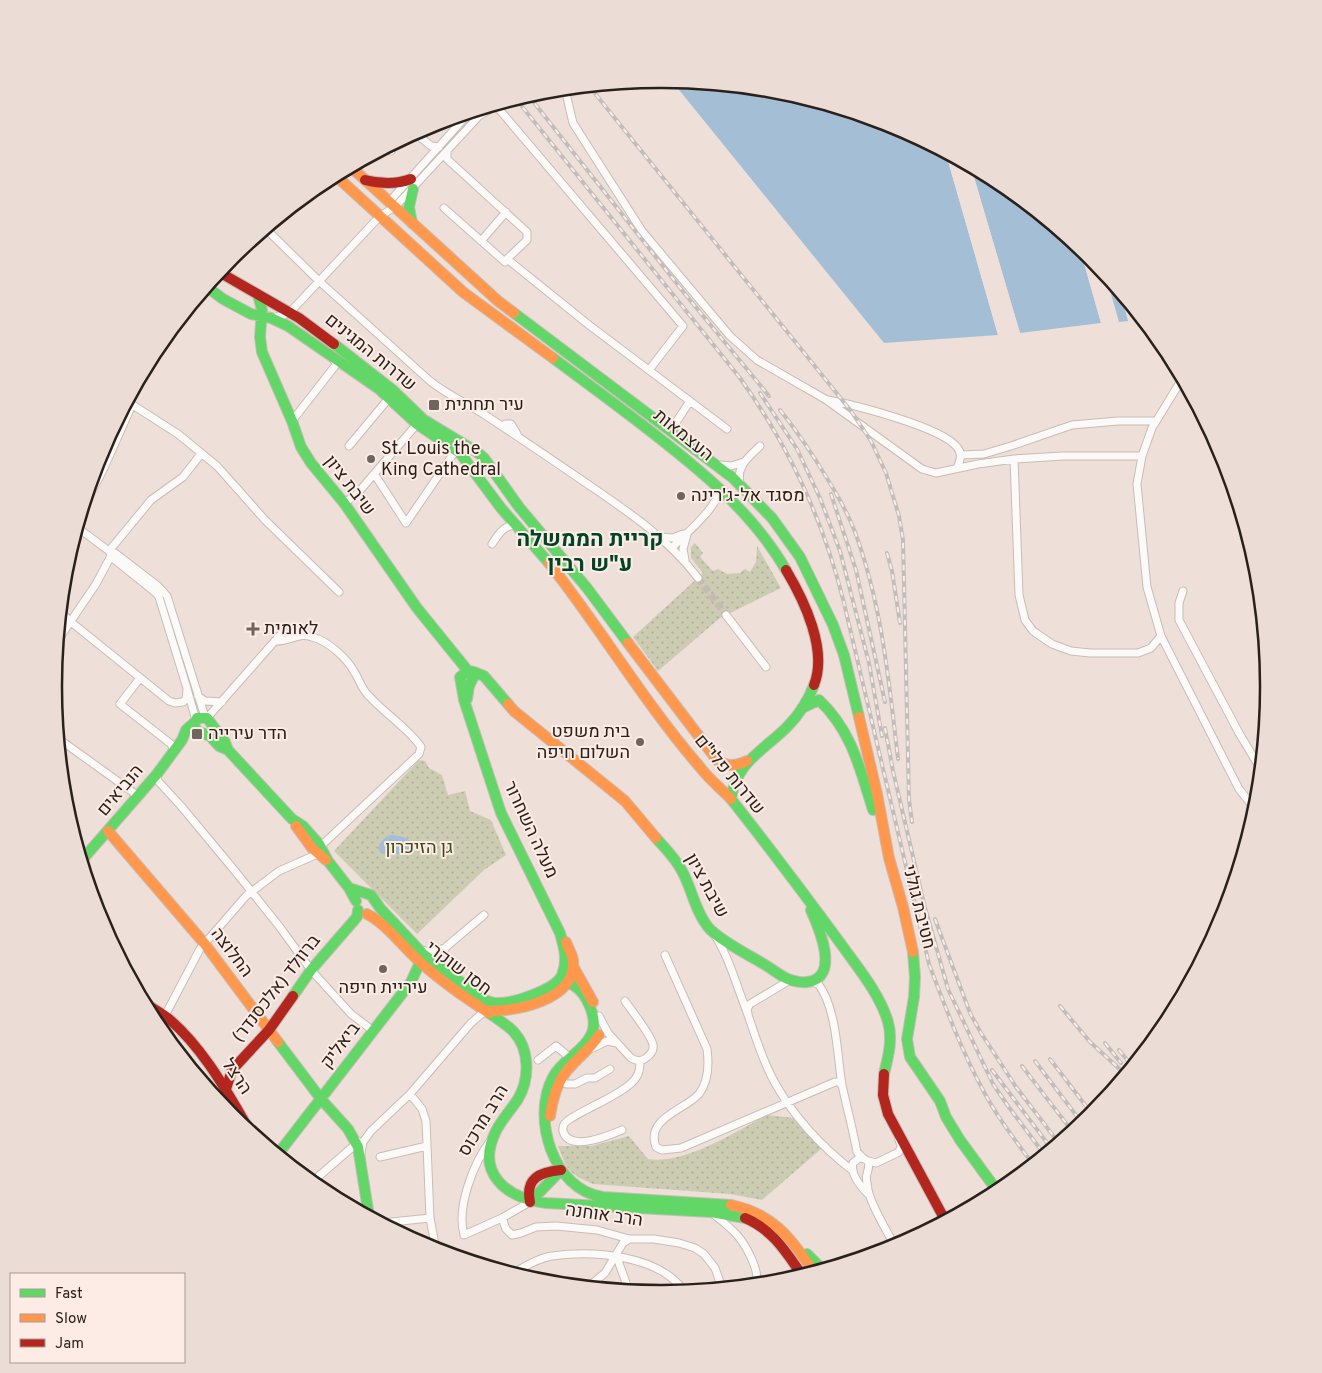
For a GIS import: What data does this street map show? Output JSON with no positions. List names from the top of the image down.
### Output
{
  "streets": {
    "main road": [
      "שדרות המגינים",
      "העצמאות",
      "שיבת ציון",
      "שדרות פלי\"ם",
      "הנביאים",
      "מעלה השחרור",
      "חטיבת גולני",
      "החלוצה",
      "חסן שוקרי",
      "ברוולד (אלכסנדר)",
      "ביאליק",
      "הרצל",
      "הרב מרכוס",
      "הרב אוחנה"
    ]
  },
  "crossings": [
    ["שדרות המגינים", "שיבת ציון"],
    ["שדרות המגינים", "שדרות פלי\"ם"],
    ["העצמאות", "שדרות פלי\"ם"],
    ["העצמאות", "חטיבת גולני"],
    ["שיבת ציון", "מעלה השחרור"],
    ["הנביאים", "החלוצה"],
    ["הנביאים", "חסן שוקרי"],
    ["החלוצה", "ברוולד (אלכסנדר)"],
    ["החלוצה", "ביאליק"],
    ["חסן שוקרי", "ברוולד (אלכסנדר)"],
    ["חסן שוקרי", "ביאליק"],
    ["חסן שוקרי", "הרב מרכוס"],
    ["ברוולד (אלכסנדר)", "הרצל"],
    ["הרב מרכוס", "הרב אוחנה"]
  ],
  "districts": ["קריית הממשלה ע\"ש רבין"],
  "parks": ["גן הזיכרון"],
  "places": {
    "transit": ["עיר תחתית", "הדר עירייה"],
    "other": [
      "St. Louis the King Cathedral",
      "מסגד אל-ג'רינה",
      "בית משפט השלום חיפה",
      "עיריית חיפה"
    ],
    "health": ["לאומית"]
  },
  "legend": ["Fast", "Slow", "Jam"]
}
